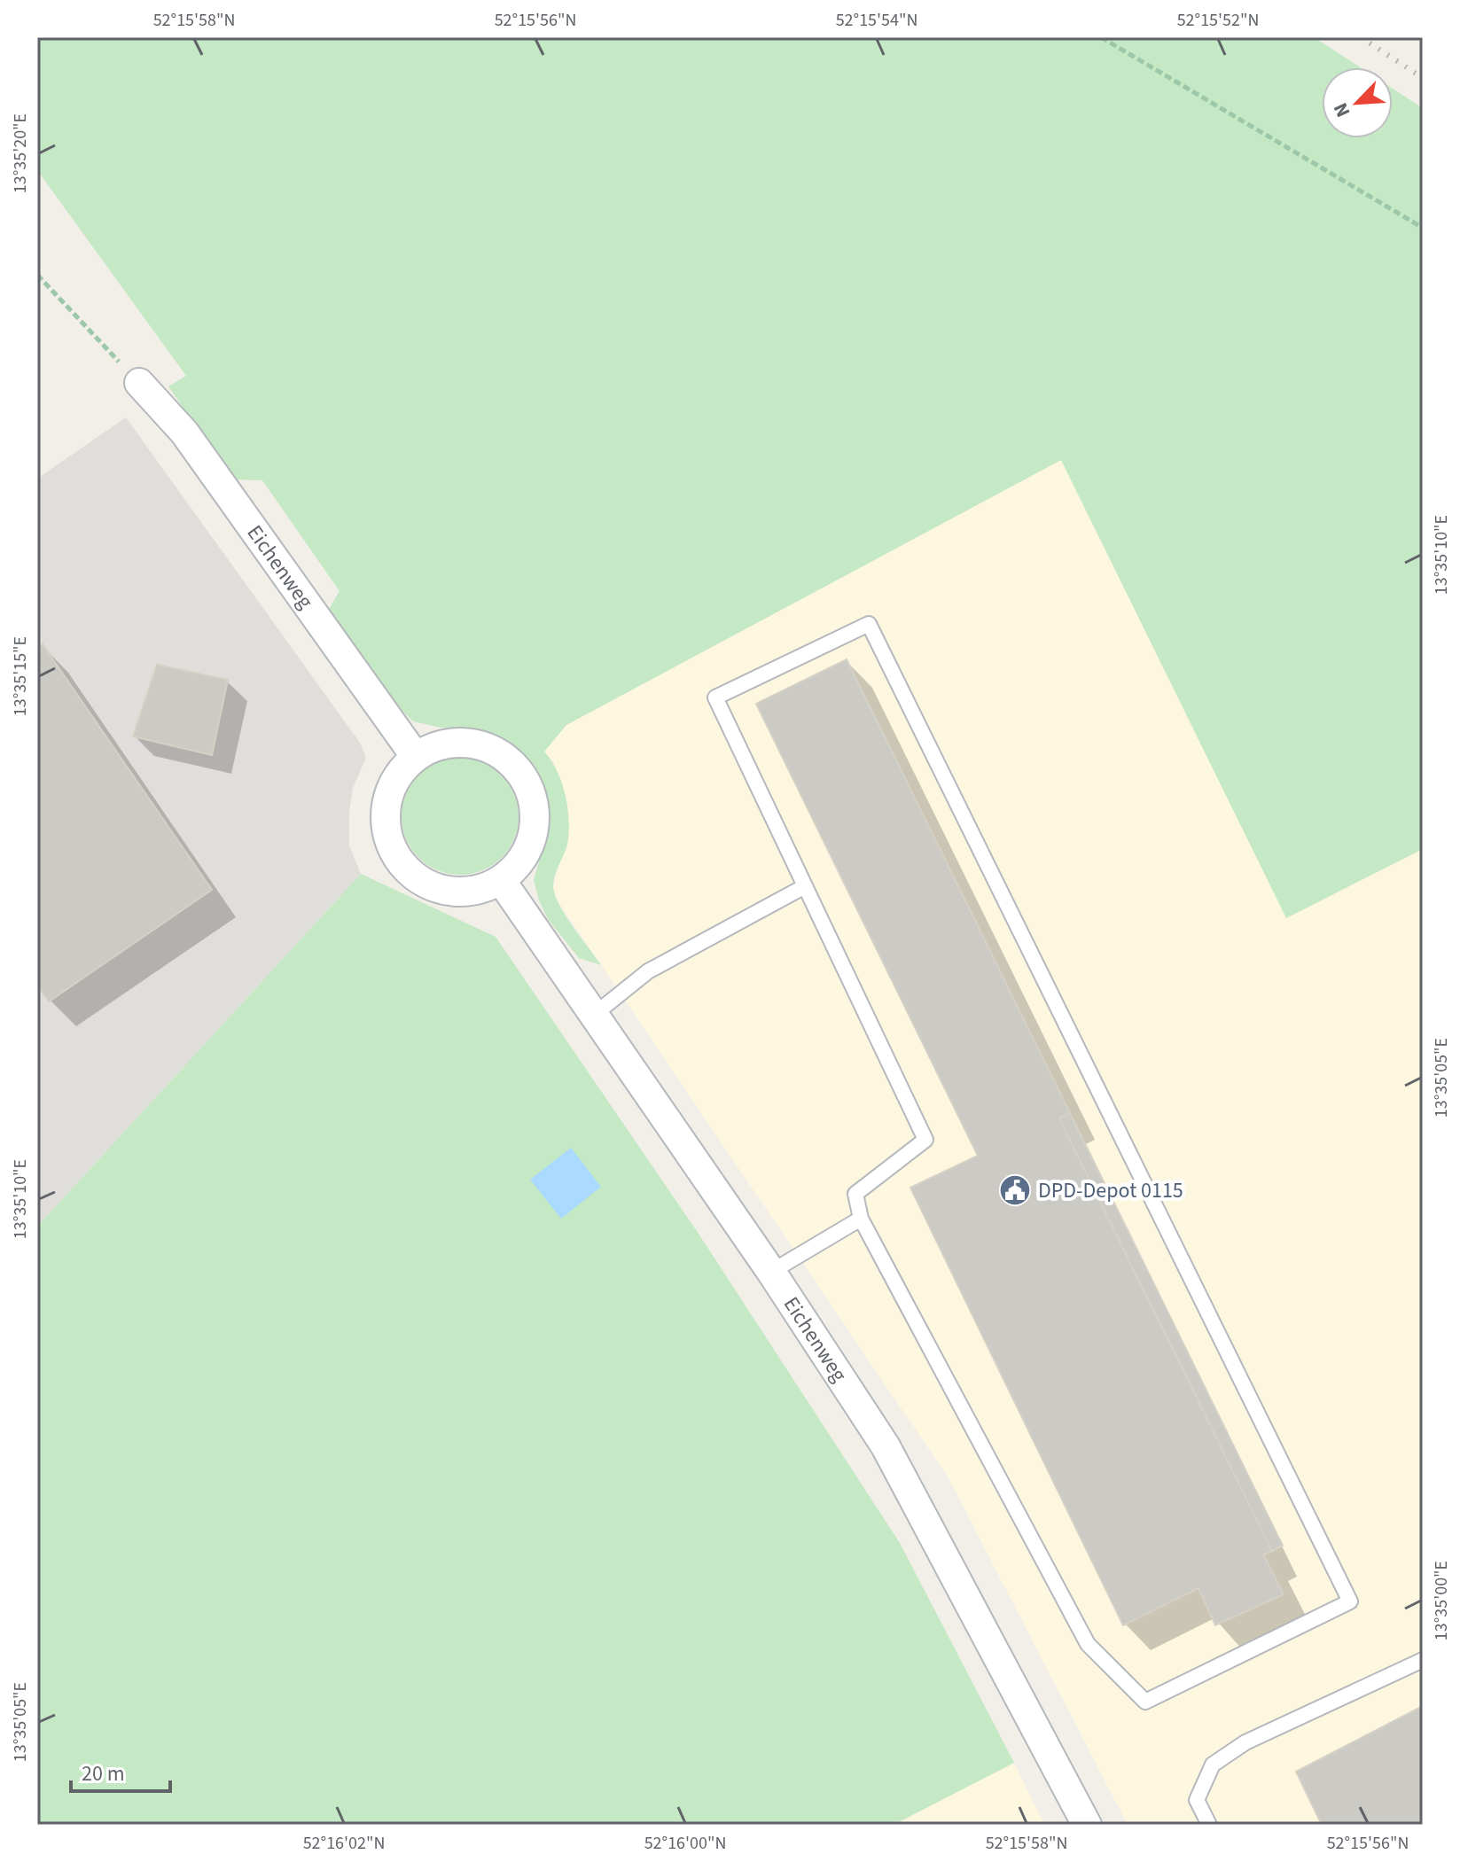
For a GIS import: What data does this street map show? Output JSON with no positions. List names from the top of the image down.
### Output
{
  "streets": {
    "street": ["Eichenweg"]
  },
  "places": {
    "public building": ["DPD-Depot 0115"]
  },
  "scale_bar": "20 m",
  "north": "bottom left",
  "coordinates": [
    "52°15'58\"N",
    "52°15'56\"N",
    "52°15'54\"N",
    "52°15'52\"N",
    "13°35'20\"E",
    "13°35'10\"E",
    "13°35'15\"E",
    "13°35'05\"E",
    "13°35'00\"E",
    "52°16'02\"N",
    "52°16'00\"N"
  ]
}
